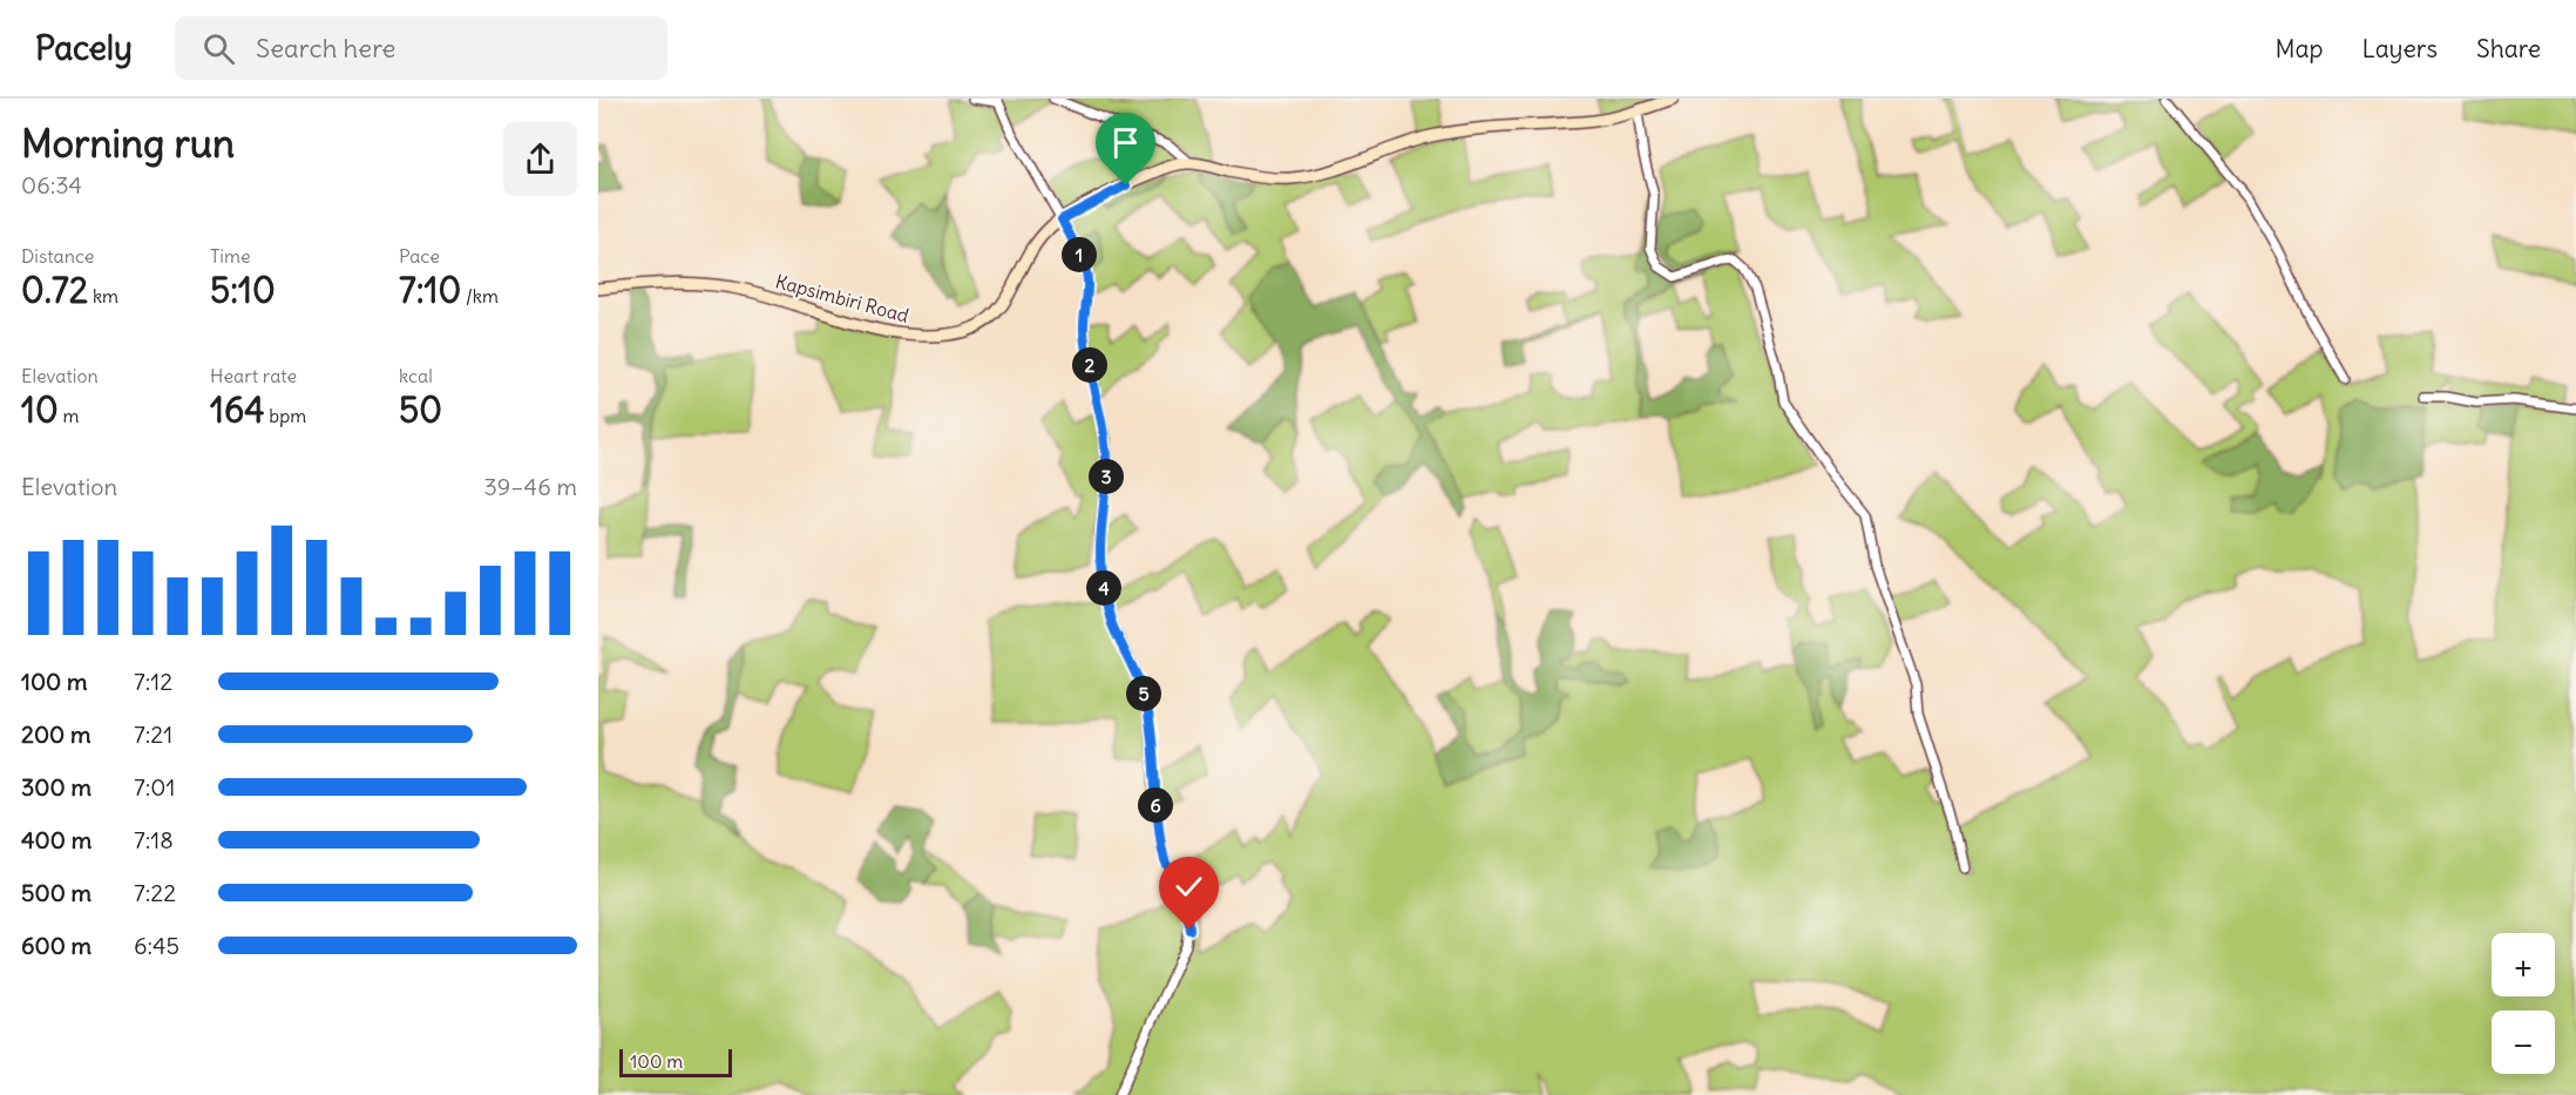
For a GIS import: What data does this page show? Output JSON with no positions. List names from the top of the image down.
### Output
{
  "streets": {
    "street": ["Kapsimbiri Road"]
  },
  "scale_bar": "100 m",
  "page": {
    "header": "Pacely",
    "search": "Search here",
    "nav": ["Map", "Layers", "Share"],
    "heading": ["Morning run", "06:34"],
    "stats": [
      ["Distance", "0.72 km"],
      ["Time", "5:10"],
      ["Pace", "7:10 /km"],
      ["Elevation", "10 m"],
      ["Heart rate", "164 bpm"],
      ["kcal", "50"]
    ],
    "pins": [
      "1",
      "2",
      "3",
      "4",
      "5",
      "6"
    ],
    "chart": ["Elevation", "39–46 m"],
    "list": [
      {
        "name": "100 m",
        "note": "7:12"
      },
      {
        "name": "200 m",
        "note": "7:21"
      },
      {
        "name": "300 m",
        "note": "7:01"
      },
      {
        "name": "400 m",
        "note": "7:18"
      },
      {
        "name": "500 m",
        "note": "7:22"
      },
      {
        "name": "600 m",
        "note": "6:45"
      }
    ],
    "map_buttons": ["+", "−"],
    "scale": "100 m"
  }
}
